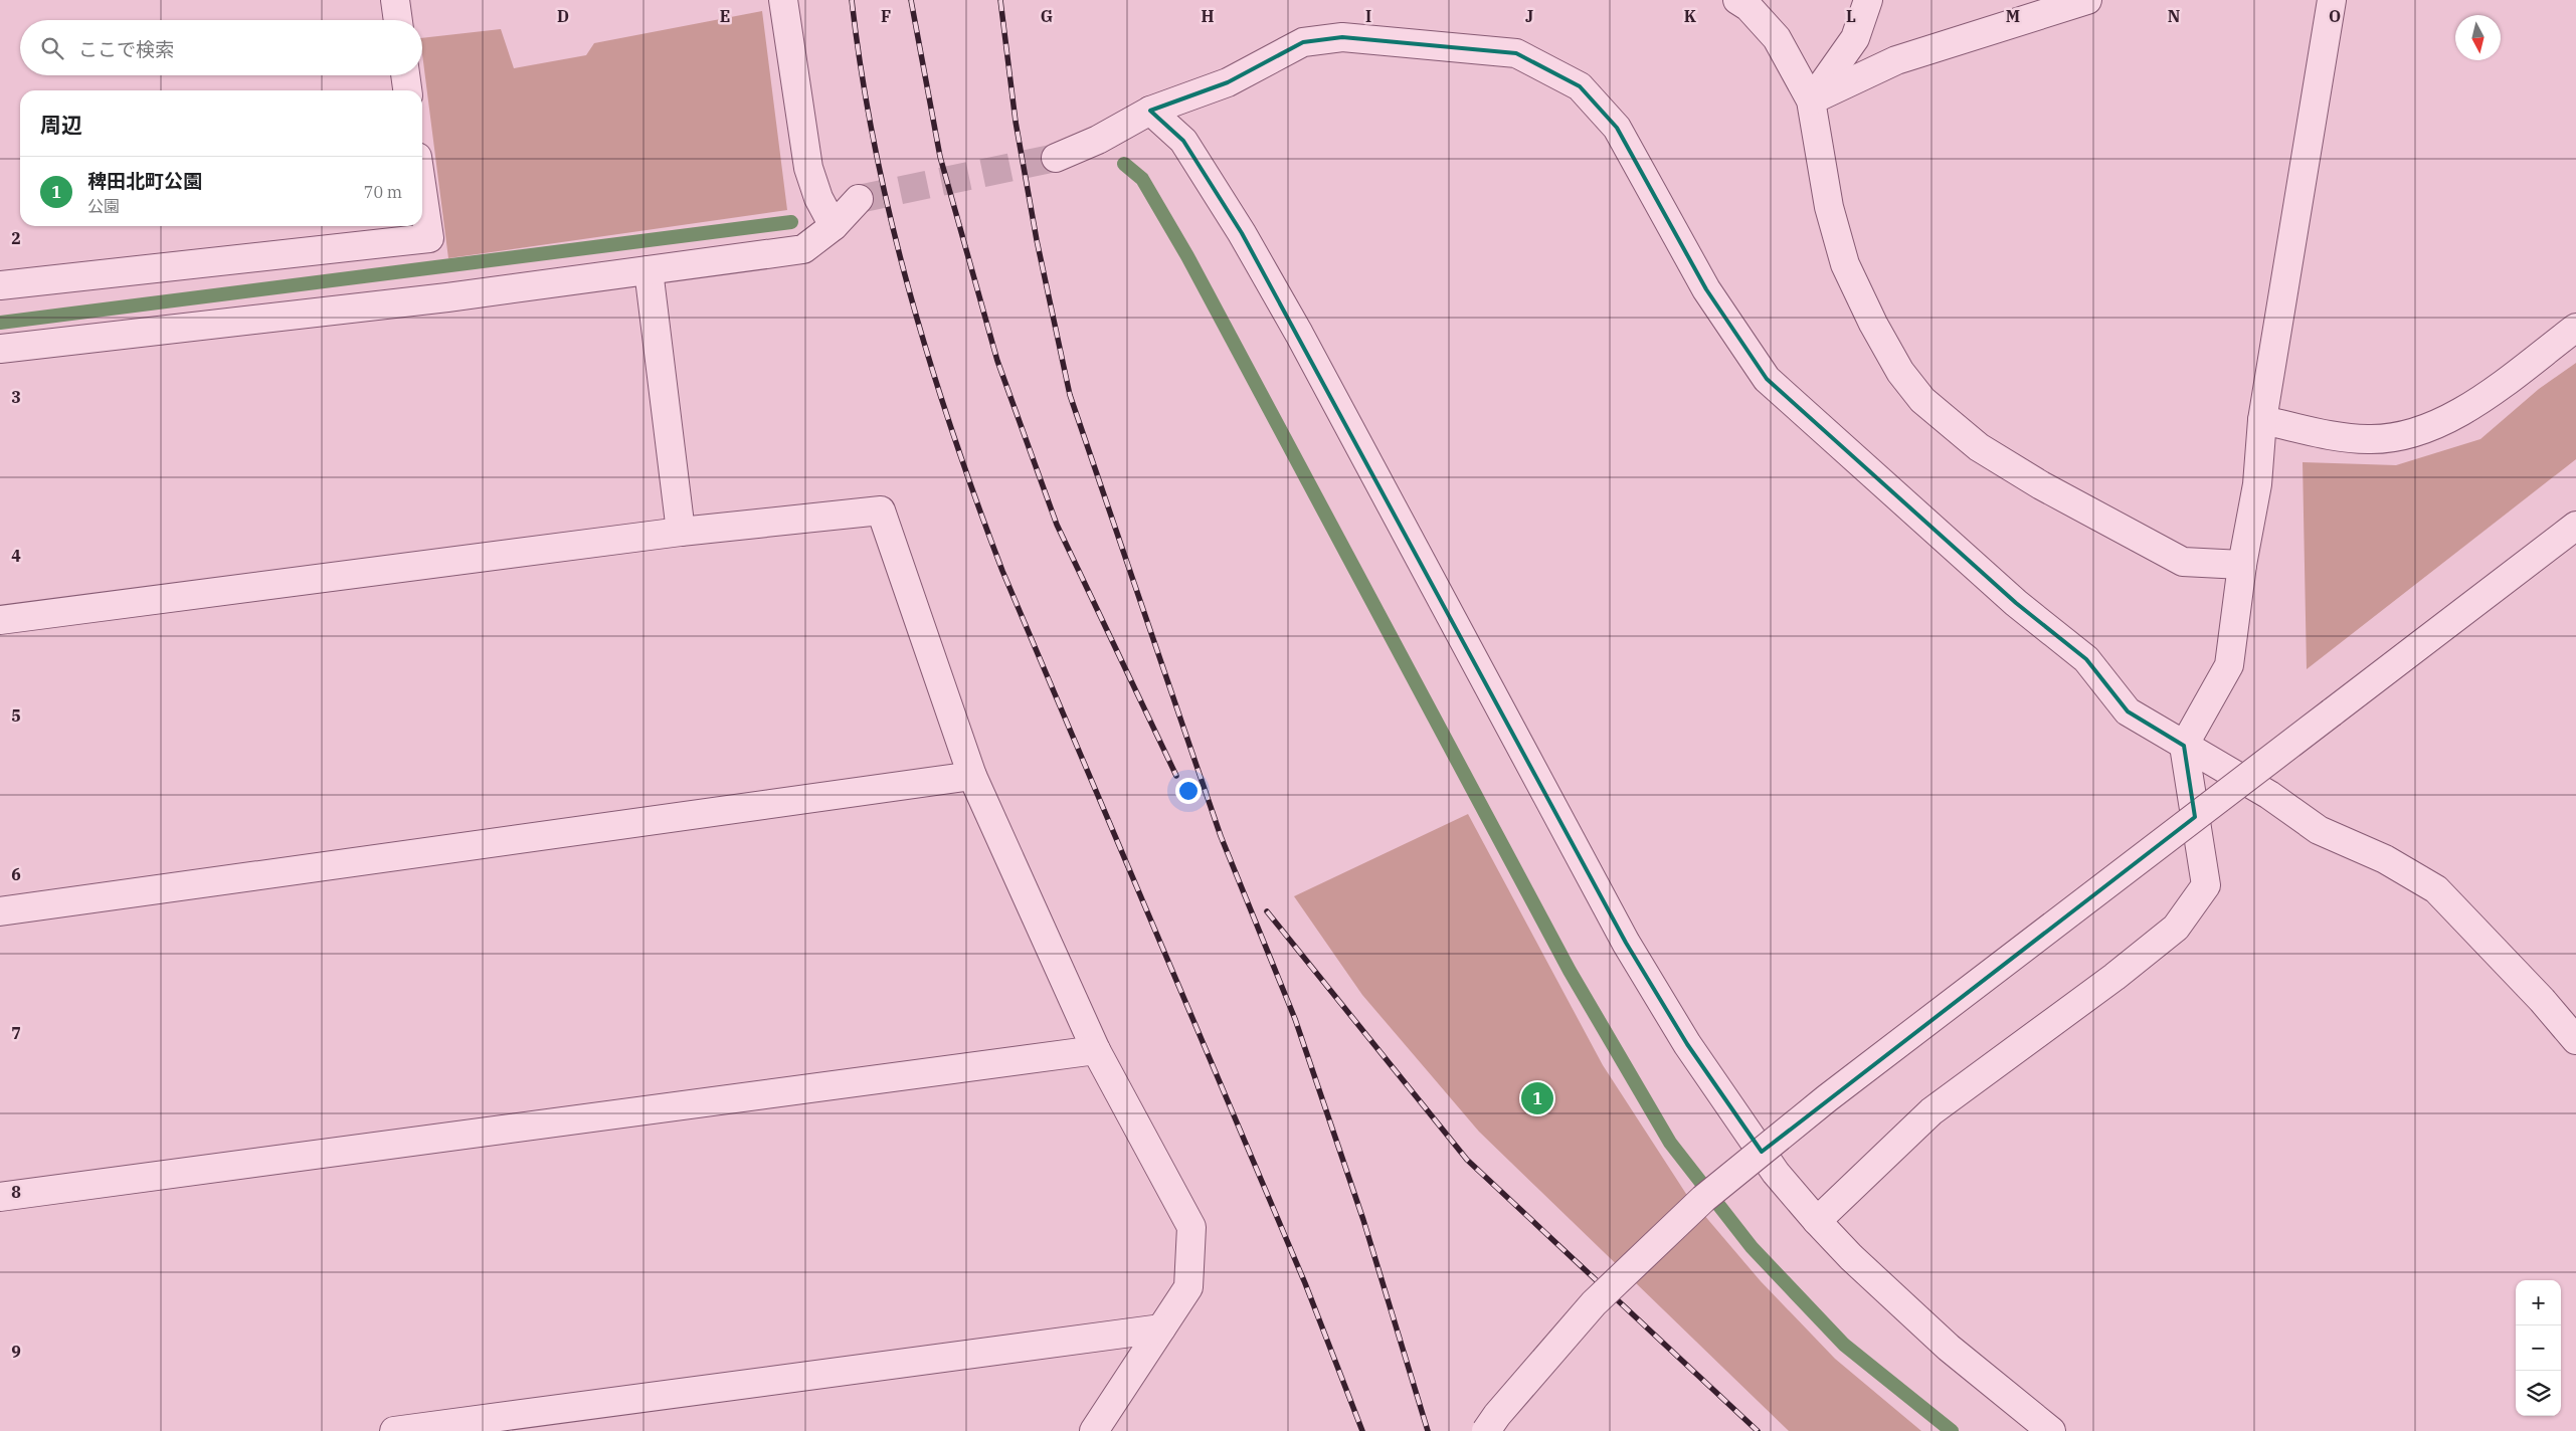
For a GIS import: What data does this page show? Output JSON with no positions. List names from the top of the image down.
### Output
{
  "north": "bottom",
  "page": {
    "search": "ここで検索",
    "heading": "周辺",
    "list": [
      {
        "mark": "1",
        "name": "稗田北町公園",
        "note": "公園",
        "value": "70 m"
      }
    ],
    "pins": "1",
    "map_buttons": ["+", "−"]
  },
  "grid": {
    "columns": [
      "D",
      "E",
      "F",
      "G",
      "H",
      "I",
      "J",
      "K",
      "L",
      "M",
      "N",
      "O"
    ],
    "rows": [
      "2",
      "3",
      "4",
      "5",
      "6",
      "7",
      "8",
      "9"
    ]
  }
}
